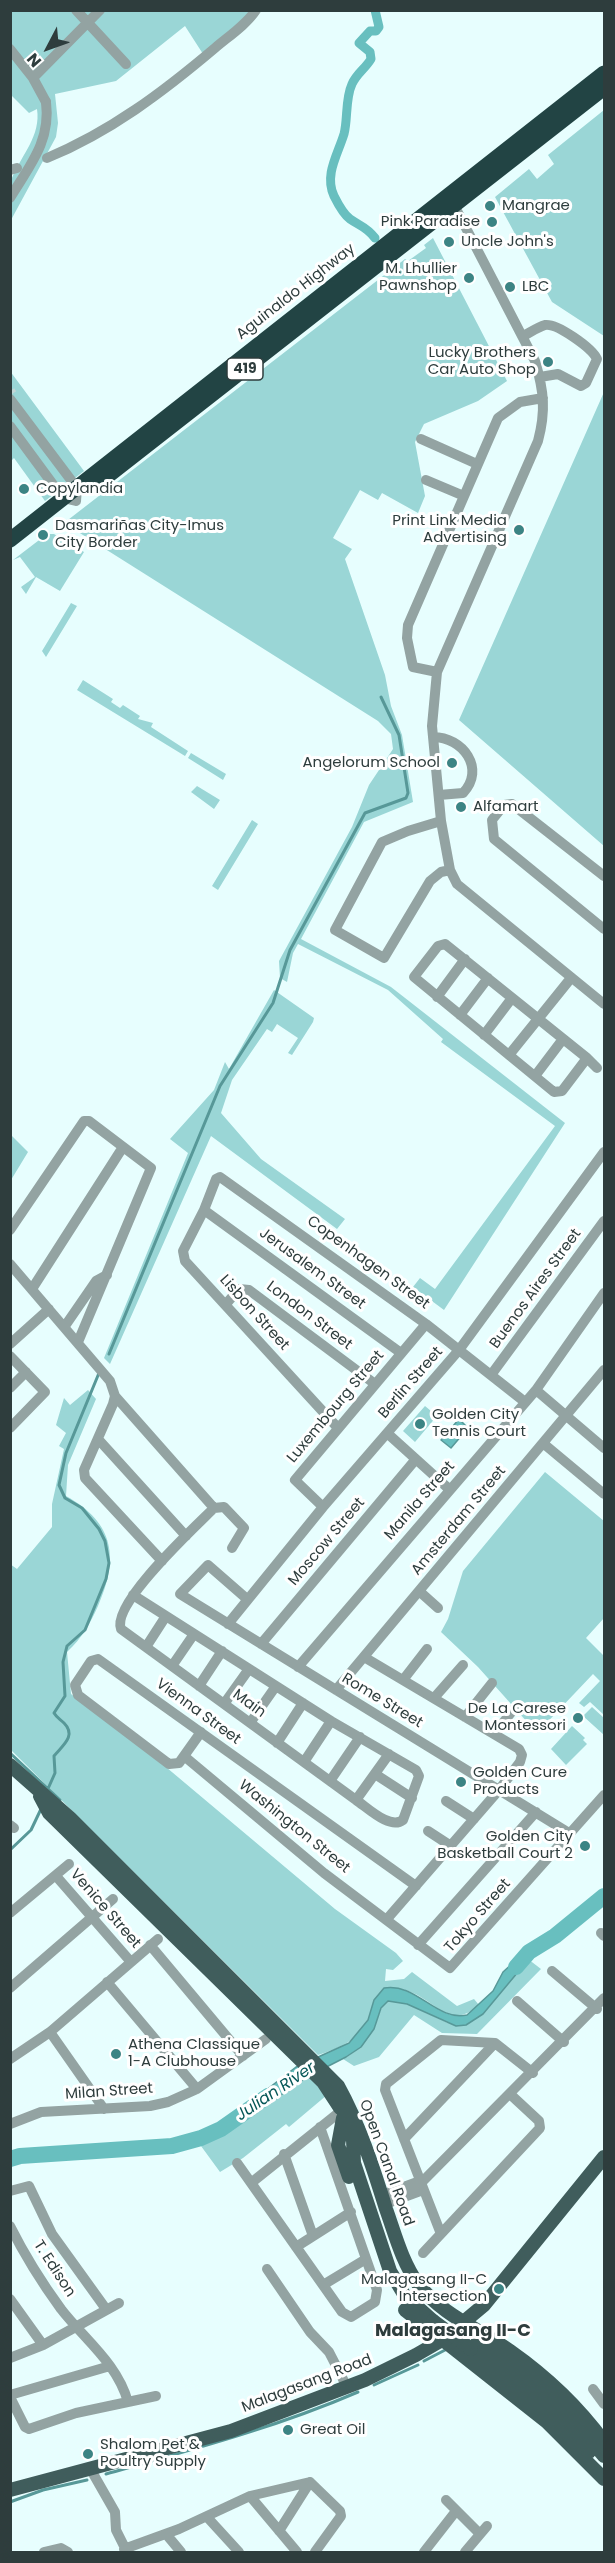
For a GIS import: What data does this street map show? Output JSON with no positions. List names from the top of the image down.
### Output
{
  "streets": {
    "highway": ["Aguinaldo Highway", "419"],
    "main road": ["Open Canal Road", "Malagasang Road"],
    "street": [
      "Copenhagen Street",
      "Jerusalem Street",
      "Buenos Aires Street",
      "Lisbon Street",
      "London Street",
      "Berlin Street",
      "Luxembourg Street",
      "Manila Street",
      "Amsterdam Street",
      "Moscow Street",
      "Rome Street",
      "Main",
      "Vienna Street",
      "Washington Street",
      "Venice Street",
      "Tokyo Street",
      "Milan Street",
      "T. Edison"
    ]
  },
  "crossings": [
    ["Copenhagen Street", "Jerusalem Street"],
    ["Copenhagen Street", "Buenos Aires Street"],
    ["Copenhagen Street", "Lisbon Street"],
    ["Copenhagen Street", "Berlin Street"],
    ["Copenhagen Street", "Luxembourg Street"],
    ["Copenhagen Street", "Manila Street"],
    ["Jerusalem Street", "Lisbon Street"],
    ["Jerusalem Street", "Luxembourg Street"],
    ["Lisbon Street", "London Street"],
    ["Lisbon Street", "Luxembourg Street"],
    ["London Street", "Luxembourg Street"],
    ["Berlin Street", "Luxembourg Street"],
    ["Berlin Street", "Rome Street"],
    ["Manila Street", "Rome Street"],
    ["Amsterdam Street", "Rome Street"],
    ["Moscow Street", "Rome Street"],
    ["Rome Street", "Tokyo Street"],
    ["Vienna Street", "Washington Street"],
    ["Washington Street", "Tokyo Street"],
    ["Open Canal Road", "Malagasang Road"]
  ],
  "districts": ["Malagasang II-C"],
  "water": ["Julian River"],
  "places": [
    "Mangrae",
    "Pink Paradise",
    "Uncle John's",
    "M. Lhullier Pawnshop",
    "LBC",
    "Lucky Brothers Car Auto Shop",
    "Copylandia",
    "Print Link Media Advertising",
    "Dasmariñas City-Imus City Border",
    "Angelorum School",
    "Alfamart",
    "Golden City Tennis Court",
    "De La Carese Montessori",
    "Golden Cure Products",
    "Golden City Basketball Court 2",
    "Athena Classique 1-A Clubhouse",
    "Malagasang II-C Intersection",
    "Great Oil",
    "Shalom Pet & Poultry Supply"
  ],
  "north": "bottom left"
}
